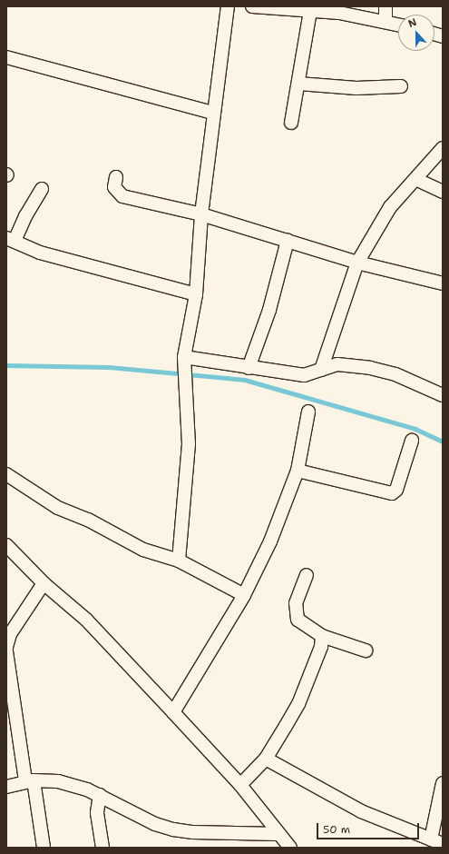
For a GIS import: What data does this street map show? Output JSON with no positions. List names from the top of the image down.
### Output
{
  "scale_bar": "50 m",
  "north": "top"
}
